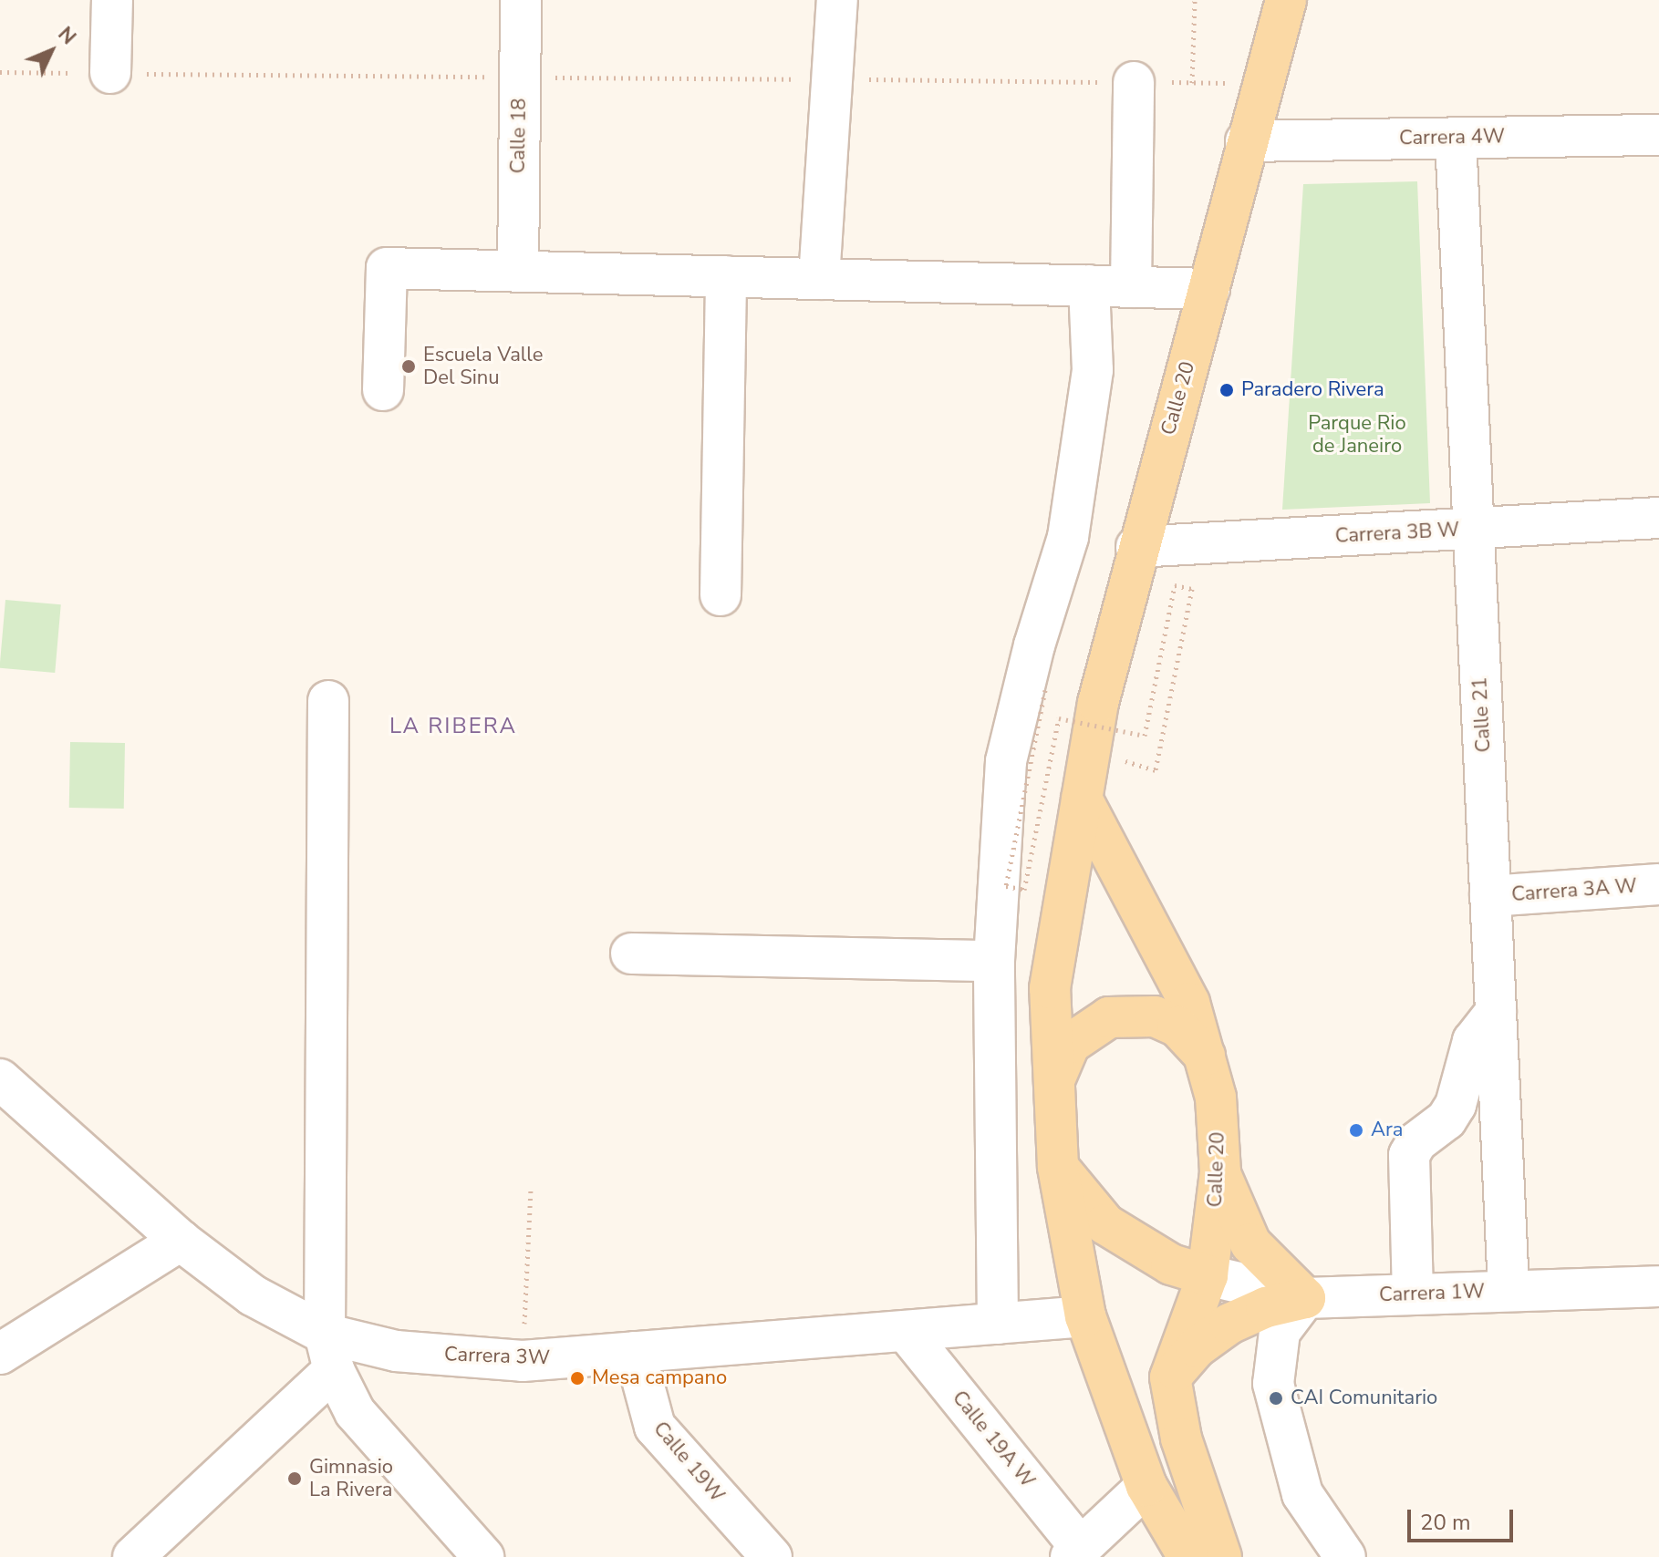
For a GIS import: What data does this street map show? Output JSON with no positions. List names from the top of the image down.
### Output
{
  "streets": {
    "main road": ["Calle 20"],
    "street": [
      "Calle 18",
      "Carrera 4W",
      "Carrera 3B W",
      "Calle 21",
      "Carrera 3A W",
      "Carrera 1W",
      "Carrera 3W",
      "Calle 19A W",
      "Calle 19W"
    ]
  },
  "crossings": [
    ["Carrera 4W", "Calle 20"],
    ["Carrera 4W", "Calle 21"],
    ["Calle 20", "Carrera 3B W"],
    ["Calle 20", "Carrera 1W"],
    ["Calle 20", "Carrera 3W"],
    ["Carrera 3B W", "Calle 21"],
    ["Calle 21", "Carrera 3A W"],
    ["Calle 21", "Carrera 1W"],
    ["Carrera 3W", "Calle 19A W"],
    ["Carrera 3W", "Calle 19W"]
  ],
  "districts": ["LA RIBERA"],
  "parks": ["Parque Rio de Janeiro"],
  "places": [
    "Escuela Valle Del Sinu",
    "Paradero Rivera",
    "Ara",
    "Mesa campano",
    "CAI Comunitario",
    "Gimnasio La Rivera"
  ],
  "scale_bar": "20 m",
  "north": "top right"
}
